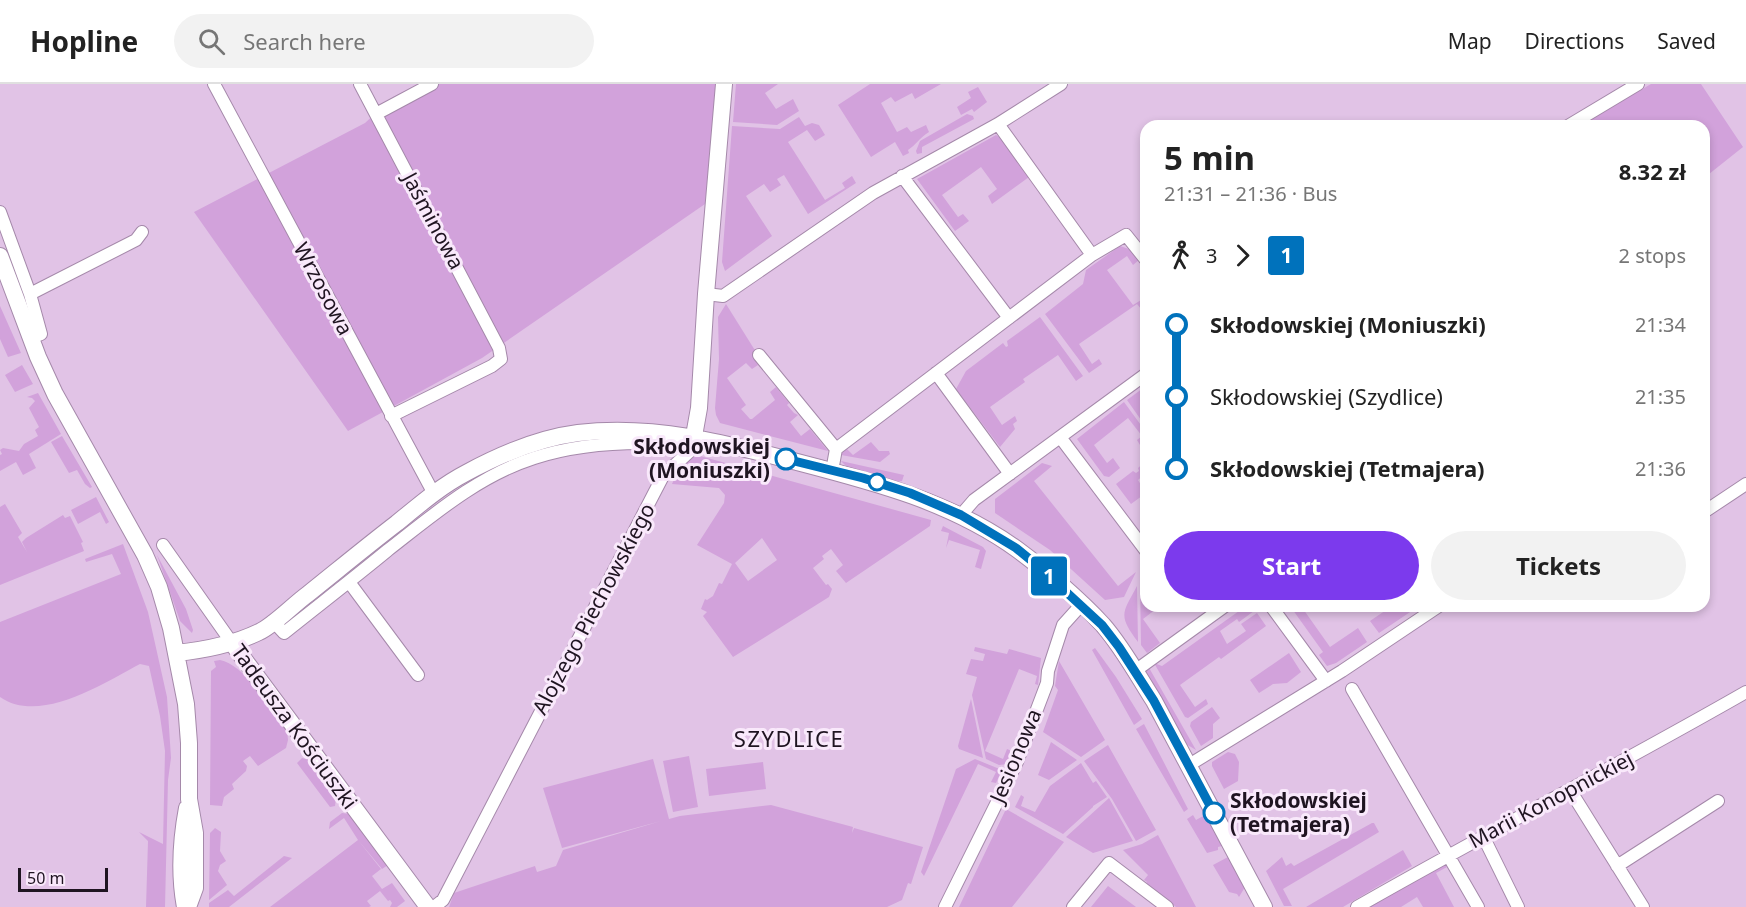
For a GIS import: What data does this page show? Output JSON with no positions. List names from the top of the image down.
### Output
{
  "streets": {
    "street": [
      "Jaśminowa",
      "Wrzosowa",
      "Alojzego Piechowskiego",
      "Tadeusza Kościuszki",
      "Jesionowa",
      "Marii Konopnickiej"
    ]
  },
  "crossings": [
    ["Jaśminowa", "Wrzosowa"]
  ],
  "districts": ["SZYDLICE"],
  "places": ["Skłodowskiej (Moniuszki)", "Skłodowskiej (Tetmajera)"],
  "lines": ["bus line 1"],
  "scale_bar": "50 m",
  "page": {
    "header": "Hopline",
    "search": "Search here",
    "nav": ["Map", "Directions", "Saved"],
    "on_map": "1",
    "heading": ["5 min", "21:31 – 21:36 · Bus", "8.32 zł"],
    "legs": ["3", "1", "2 stops"],
    "list": [
      {
        "name": "Skłodowskiej (Moniuszki)",
        "value": "21:34"
      },
      {
        "name": "Skłodowskiej (Szydlice)",
        "value": "21:35"
      },
      {
        "name": "Skłodowskiej (Tetmajera)",
        "value": "21:36"
      }
    ],
    "buttons": ["Start", "Tickets"],
    "scale": "50 m"
  }
}
